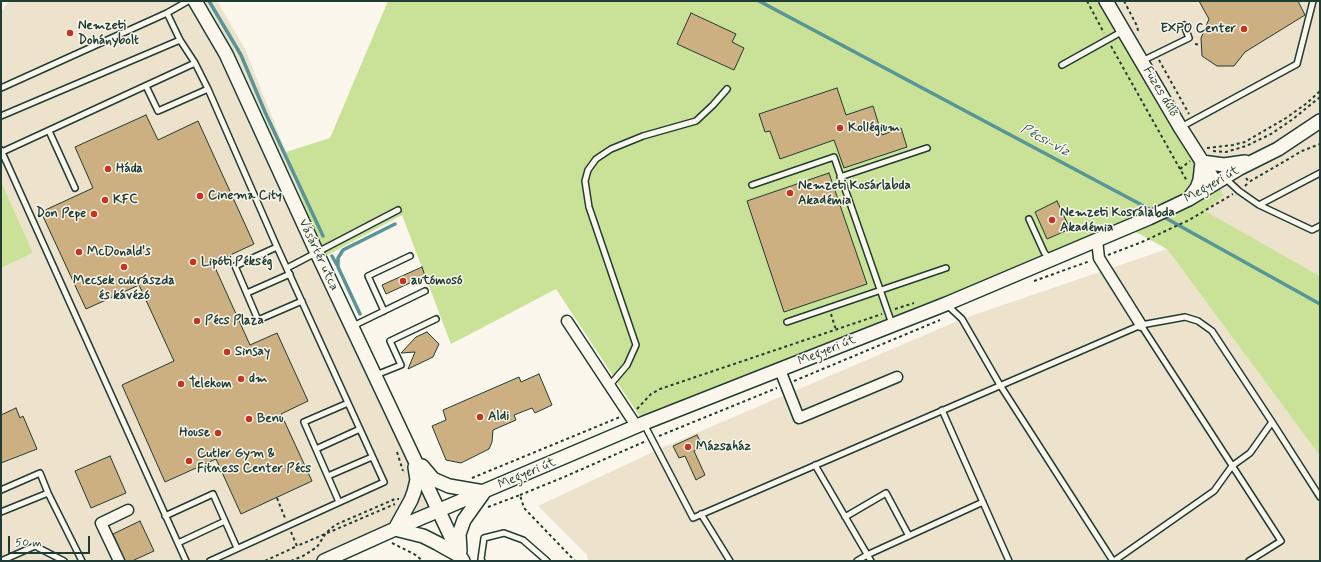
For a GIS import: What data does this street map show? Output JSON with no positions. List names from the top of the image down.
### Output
{
  "streets": {
    "street": ["Füzes dűlő", "Megyeri út", "Vásártér utca"]
  },
  "crossings": [
    ["Füzes dűlő", "Megyeri út"],
    ["Megyeri út", "Vásártér utca"]
  ],
  "water": ["Pécsi-víz"],
  "places": [
    "EXPO Center",
    "Nemzeti Dohánybolt",
    "Kollégium",
    "Háda",
    "Nemzeti Kosárlabda Akadémia",
    "Cinema City",
    "KFC",
    "Don Pepe",
    "Nemzeti Kosrálabda Akadémia",
    "McDonald's",
    "Lipóti Pékség",
    "Mecsek cukrászda és kávézó",
    "autómosó",
    "Pécs Plaza",
    "Sinsay",
    "dm",
    "Telekom",
    "Aldi",
    "Benu",
    "House",
    "Mázsaház",
    "Cutler Gym & Fitness Center Pécs"
  ],
  "scale_bar": "50 m"
}
